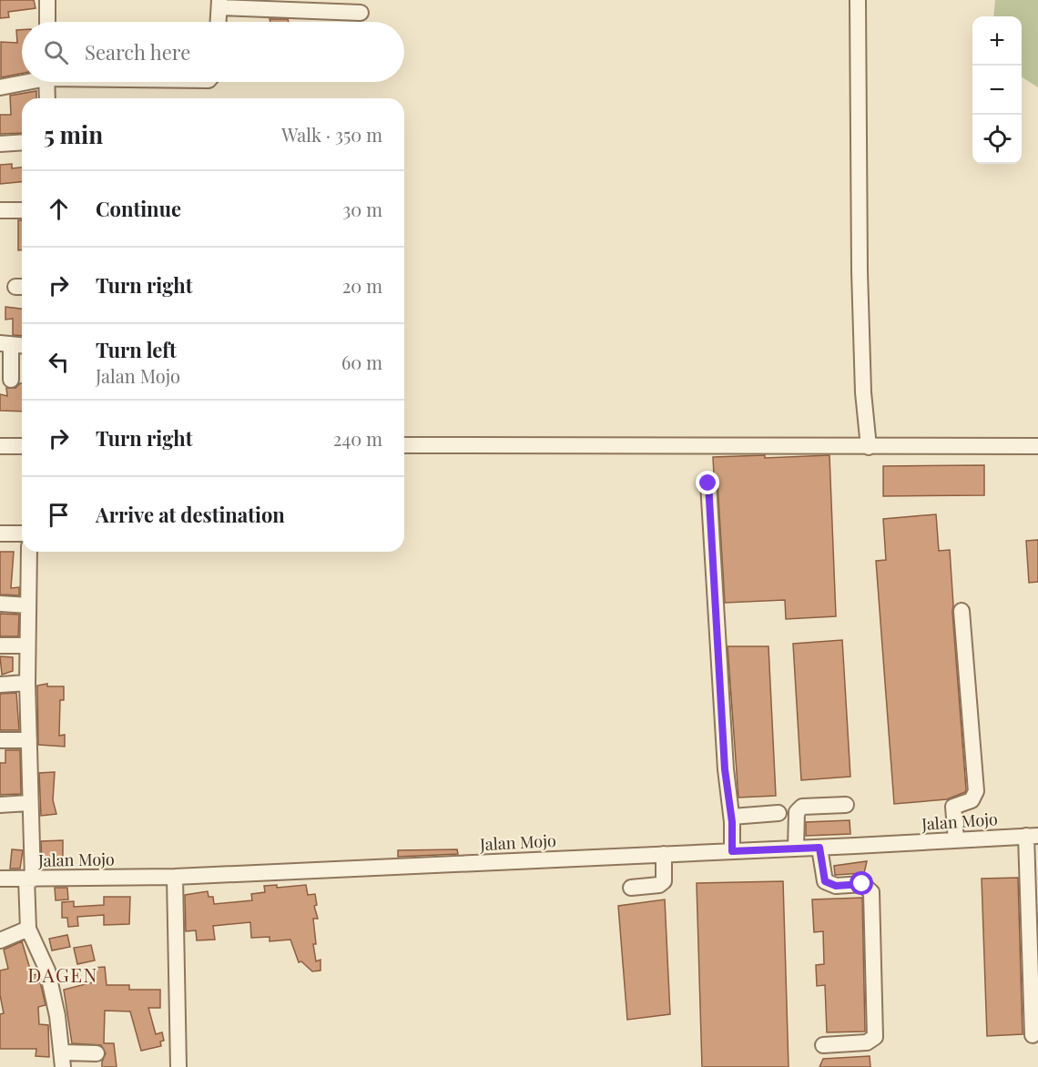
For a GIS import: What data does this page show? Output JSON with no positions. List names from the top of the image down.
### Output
{
  "streets": {
    "street": ["Jalan Mojo"]
  },
  "districts": ["DAGEN"],
  "page": {
    "map_buttons": ["+", "−"],
    "search": "Search here",
    "heading": ["5 min", "Walk · 350 m"],
    "list": [
      ["Continue", "30 m"],
      ["Turn right", "20 m"],
      ["Turn left", "Jalan Mojo", "60 m"],
      ["Turn right", "240 m"],
      "Arrive at destination"
    ]
  }
}
